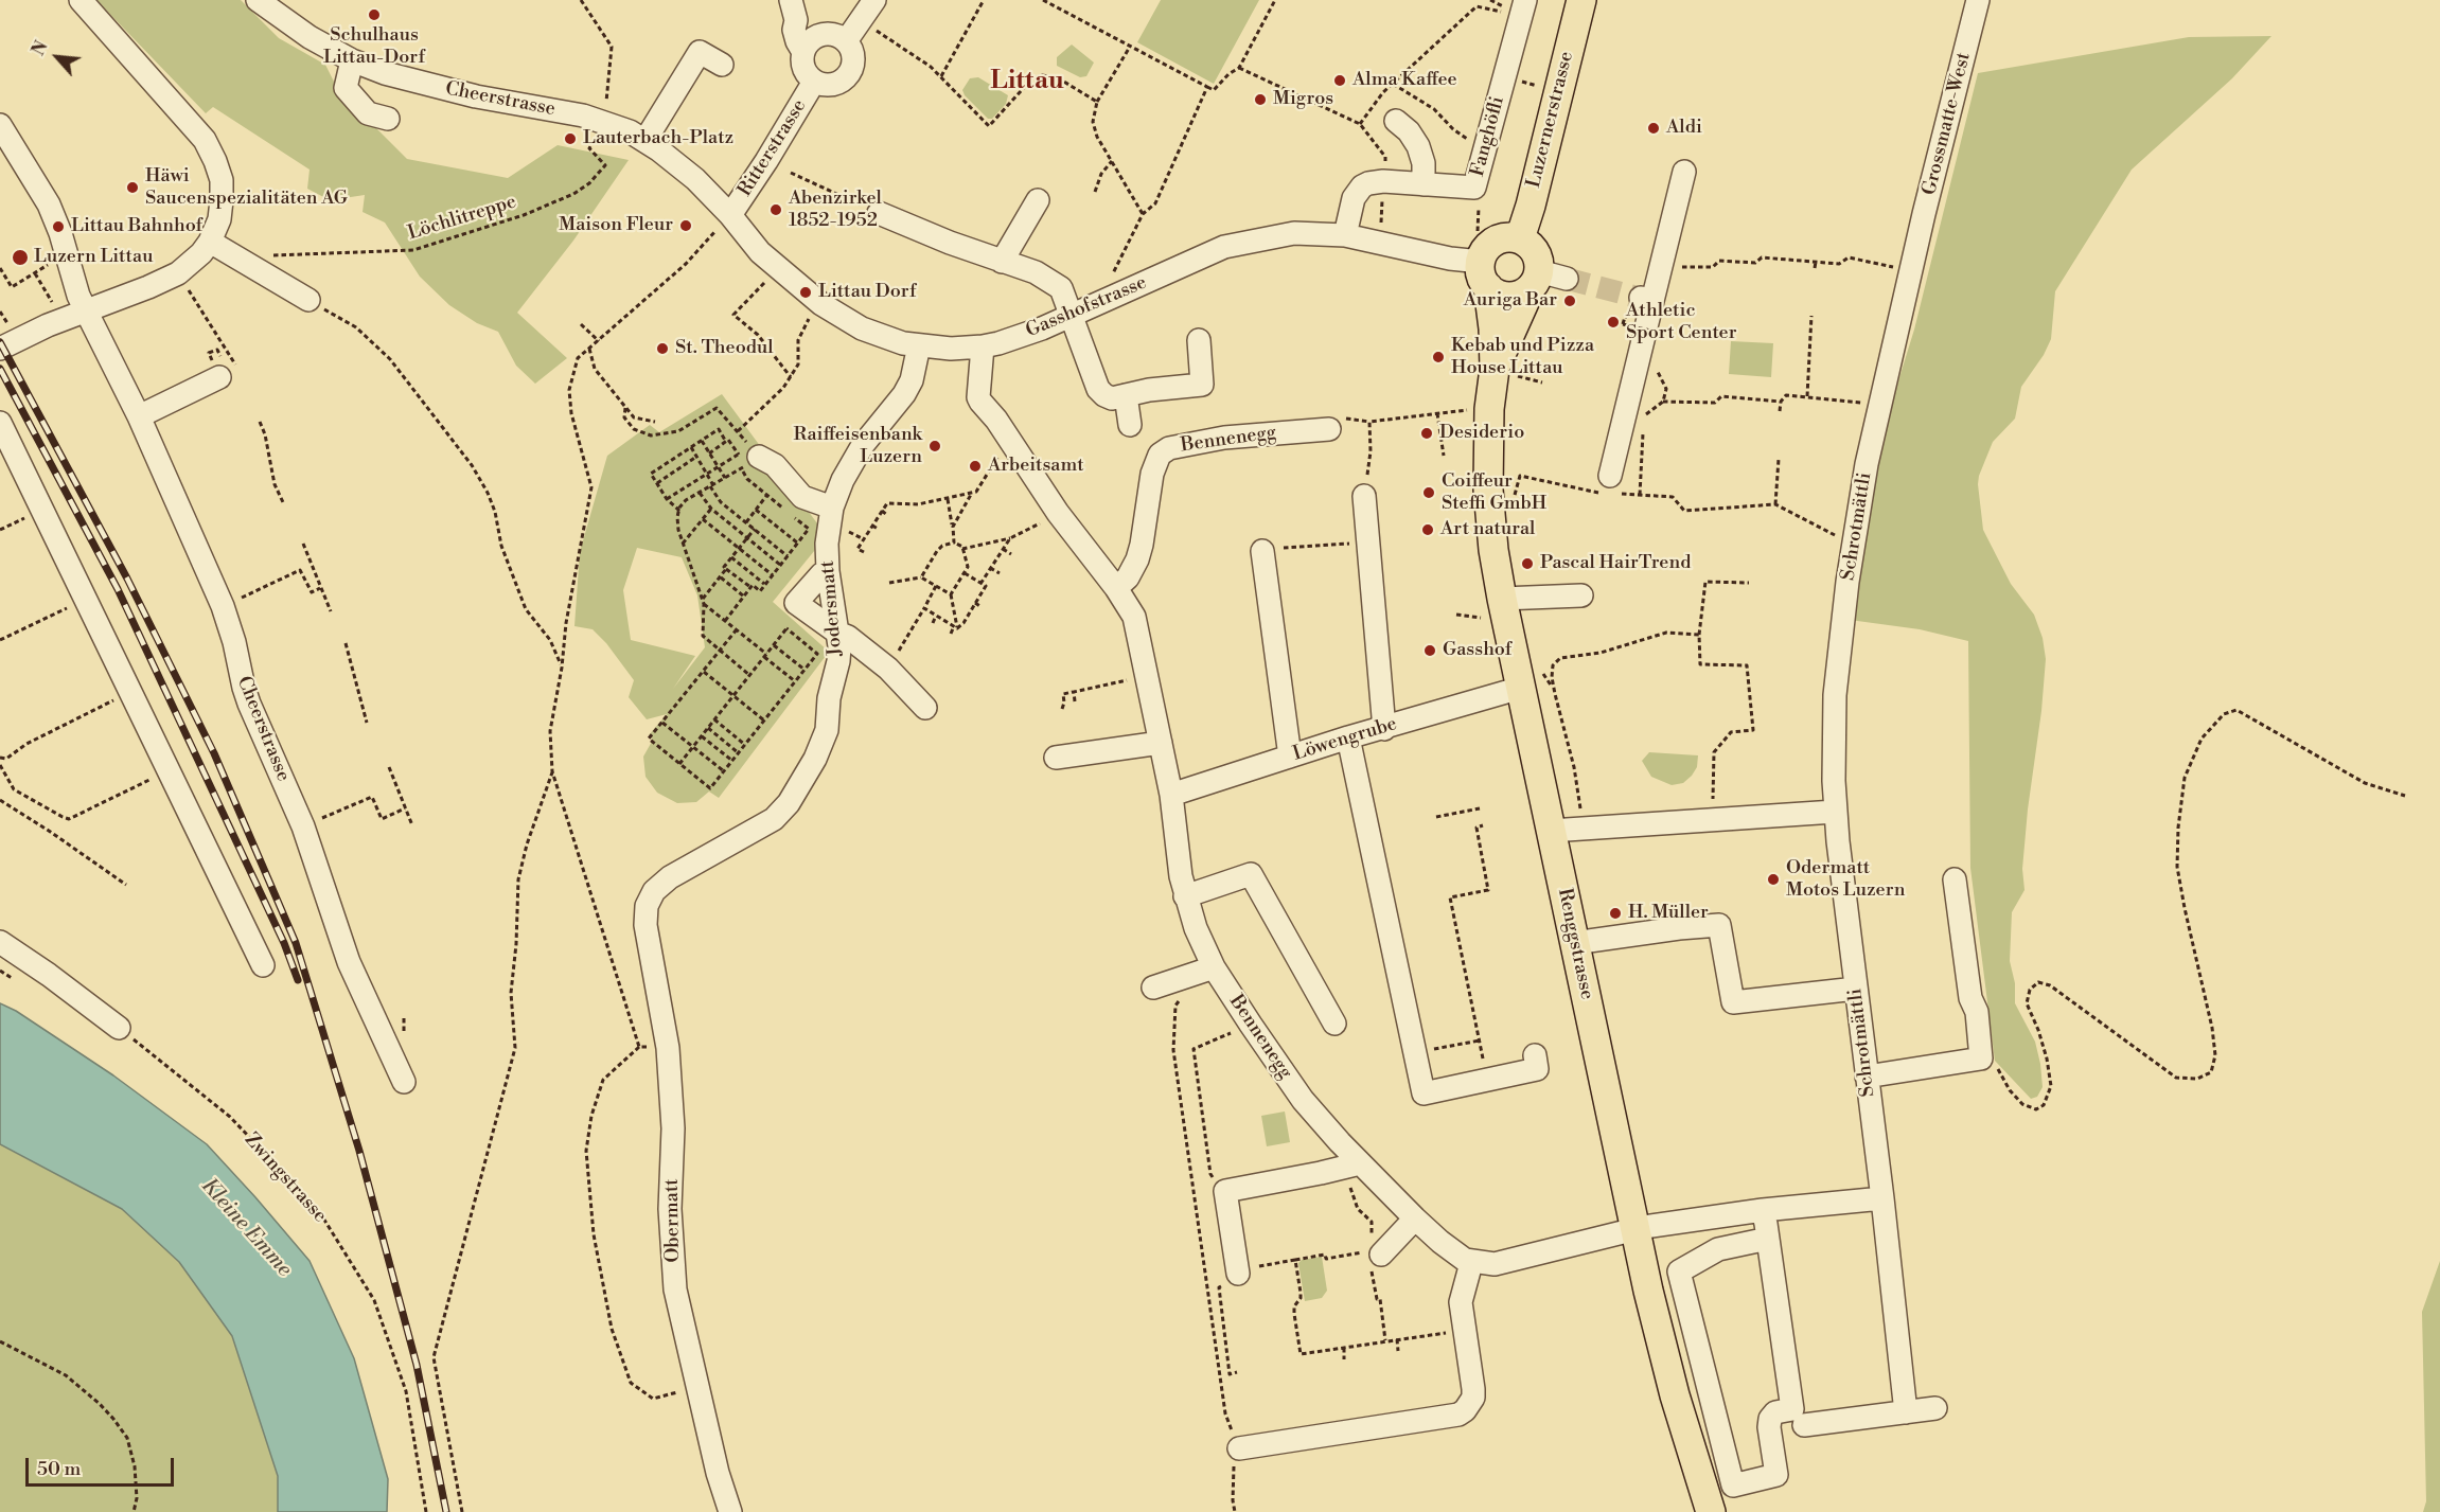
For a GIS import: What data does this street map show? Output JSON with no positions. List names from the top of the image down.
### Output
{
  "streets": {
    "main road": ["Luzernerstrasse", "Renggstrasse"],
    "street": [
      "Cheerstrasse",
      "Grossmatte-West",
      "Fanghöfli",
      "Ritterstrasse",
      "Gasshofstrasse",
      "Bennenegg",
      "Schrotmättli",
      "Jodersmatt",
      "Löwengrube",
      "Obermatt"
    ],
    "path": ["Löchlitreppe", "Zwingstrasse"]
  },
  "crossings": [
    ["Cheerstrasse", "Ritterstrasse"],
    ["Cheerstrasse", "Gasshofstrasse"],
    ["Luzernerstrasse", "Gasshofstrasse"],
    ["Luzernerstrasse", "Renggstrasse"],
    ["Grossmatte-West", "Schrotmättli"],
    ["Fanghöfli", "Gasshofstrasse"],
    ["Ritterstrasse", "Gasshofstrasse"],
    ["Gasshofstrasse", "Bennenegg"],
    ["Gasshofstrasse", "Jodersmatt"],
    ["Gasshofstrasse", "Renggstrasse"],
    ["Bennenegg", "Löwengrube"],
    ["Jodersmatt", "Obermatt"],
    ["Löwengrube", "Renggstrasse"]
  ],
  "districts": ["Littau"],
  "water": ["Kleine Emme"],
  "places": [
    "Schulhaus Littau-Dorf",
    "Alma Kaffee",
    "Migros",
    "Aldi",
    "Lauterbach-Platz",
    "Häwi Saucenspezialitäten AG",
    "Abenzirkel 1852-1952",
    "Maison Fleur",
    "Littau Bahnhof",
    "Luzern Littau",
    "Littau Dorf",
    "Auriga Bar",
    "Athletic Sport Center",
    "St. Theodul",
    "Kebab und Pizza House Littau",
    "Desiderio",
    "Raiffeisenbank Luzern",
    "Arbeitsamt",
    "Coiffeur Steffi GmbH",
    "Art natural",
    "Pascal HairTrend",
    "Gasshof",
    "Odermatt Motos Luzern",
    "H. Müller"
  ],
  "scale_bar": "50 m",
  "north": "top left"
}
